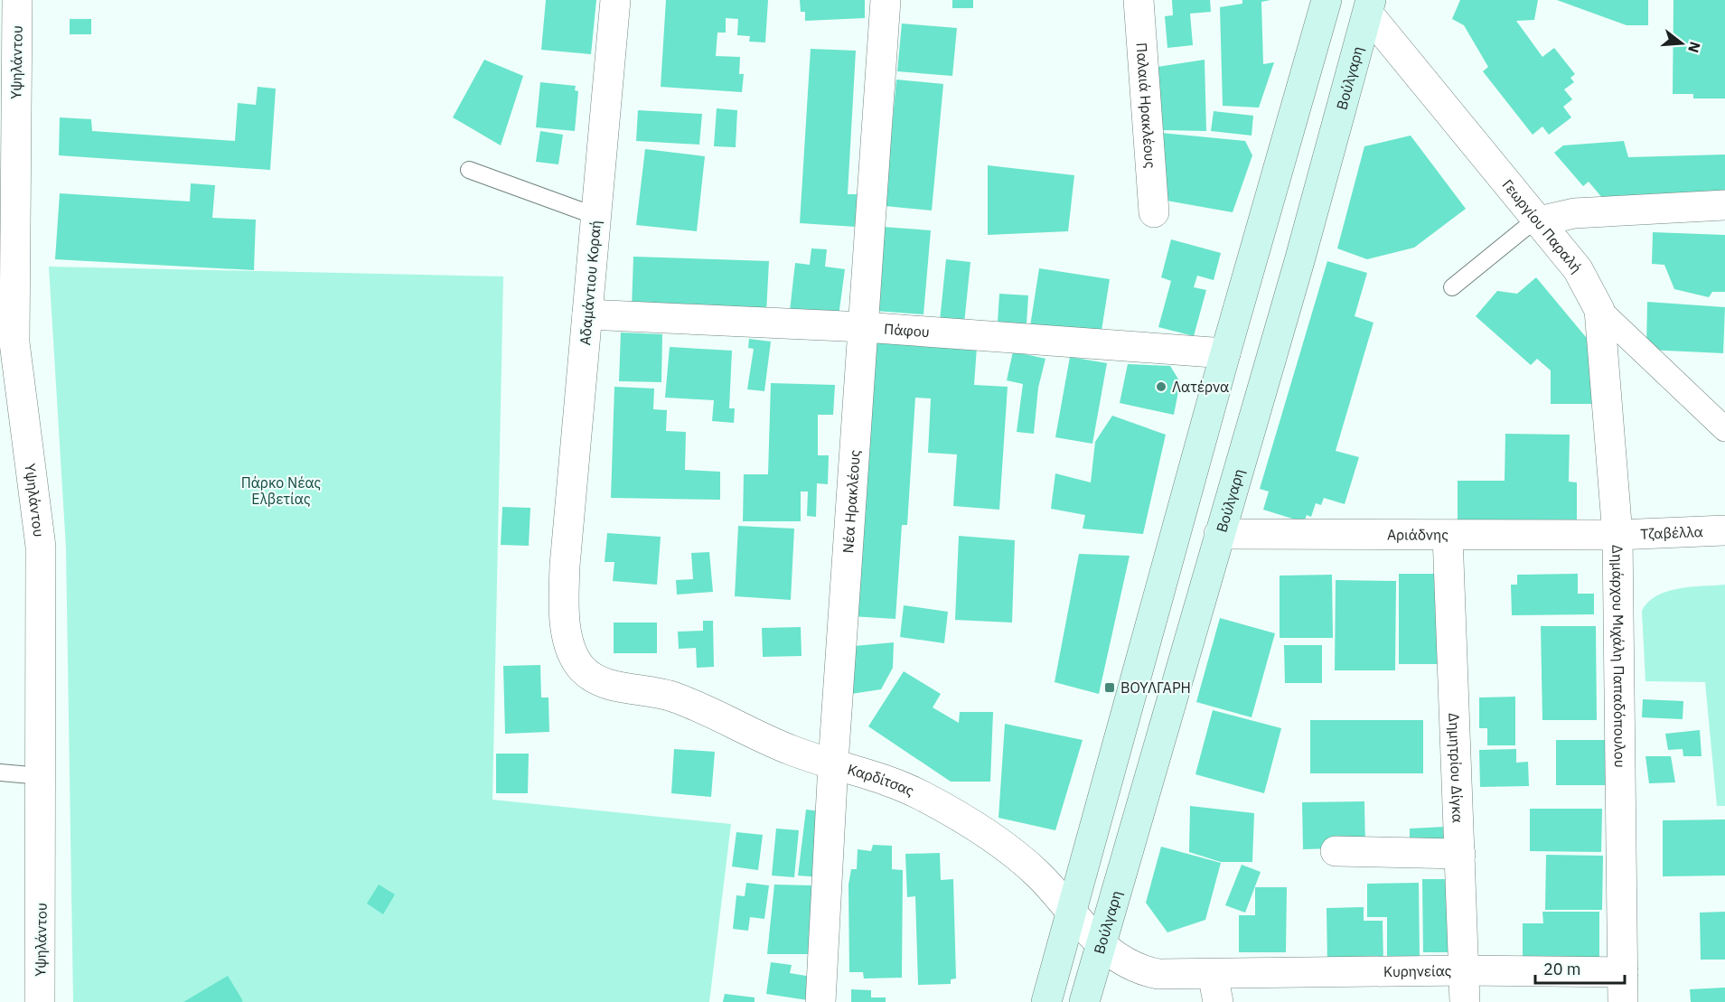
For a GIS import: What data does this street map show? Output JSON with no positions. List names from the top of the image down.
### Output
{
  "streets": {
    "main road": ["Βούλγαρη"],
    "street": [
      "Υψηλάντου",
      "Παλαιά Ηρακλέους",
      "Γεωργίου Παραλή",
      "Αδαμάντιου Κοραή",
      "Πάφου",
      "Νέα Ηρακλέους",
      "Τζαβέλλα",
      "Αριάδνης",
      "Δημάρχου Μιχάλη Παπαδόπουλου",
      "Δημητρίου Δίγκα",
      "Καρδίτσας",
      "Κυρηνείας"
    ]
  },
  "crossings": [
    ["Βούλγαρη", "Γεωργίου Παραλή"],
    ["Βούλγαρη", "Αριάδνης"],
    ["Βούλγαρη", "Καρδίτσας"],
    ["Γεωργίου Παραλή", "Δημάρχου Μιχάλη Παπαδόπουλου"],
    ["Αδαμάντιου Κοραή", "Πάφου"],
    ["Αδαμάντιου Κοραή", "Καρδίτσας"],
    ["Πάφου", "Νέα Ηρακλέους"],
    ["Νέα Ηρακλέους", "Καρδίτσας"],
    ["Τζαβέλλα", "Αριάδνης"],
    ["Τζαβέλλα", "Δημάρχου Μιχάλη Παπαδόπουλου"],
    ["Αριάδνης", "Δημάρχου Μιχάλη Παπαδόπουλου"],
    ["Αριάδνης", "Δημητρίου Δίγκα"],
    ["Δημάρχου Μιχάλη Παπαδόπουλου", "Κυρηνείας"],
    ["Δημητρίου Δίγκα", "Κυρηνείας"],
    ["Καρδίτσας", "Κυρηνείας"]
  ],
  "parks": ["Πάρκο Νέας Ελβετίας"],
  "places": {
    "other": ["Λατέρνα"],
    "transit": ["ΒΟΥΛΓΑΡΗ"]
  },
  "scale_bar": "20 m",
  "north": "right"
}
